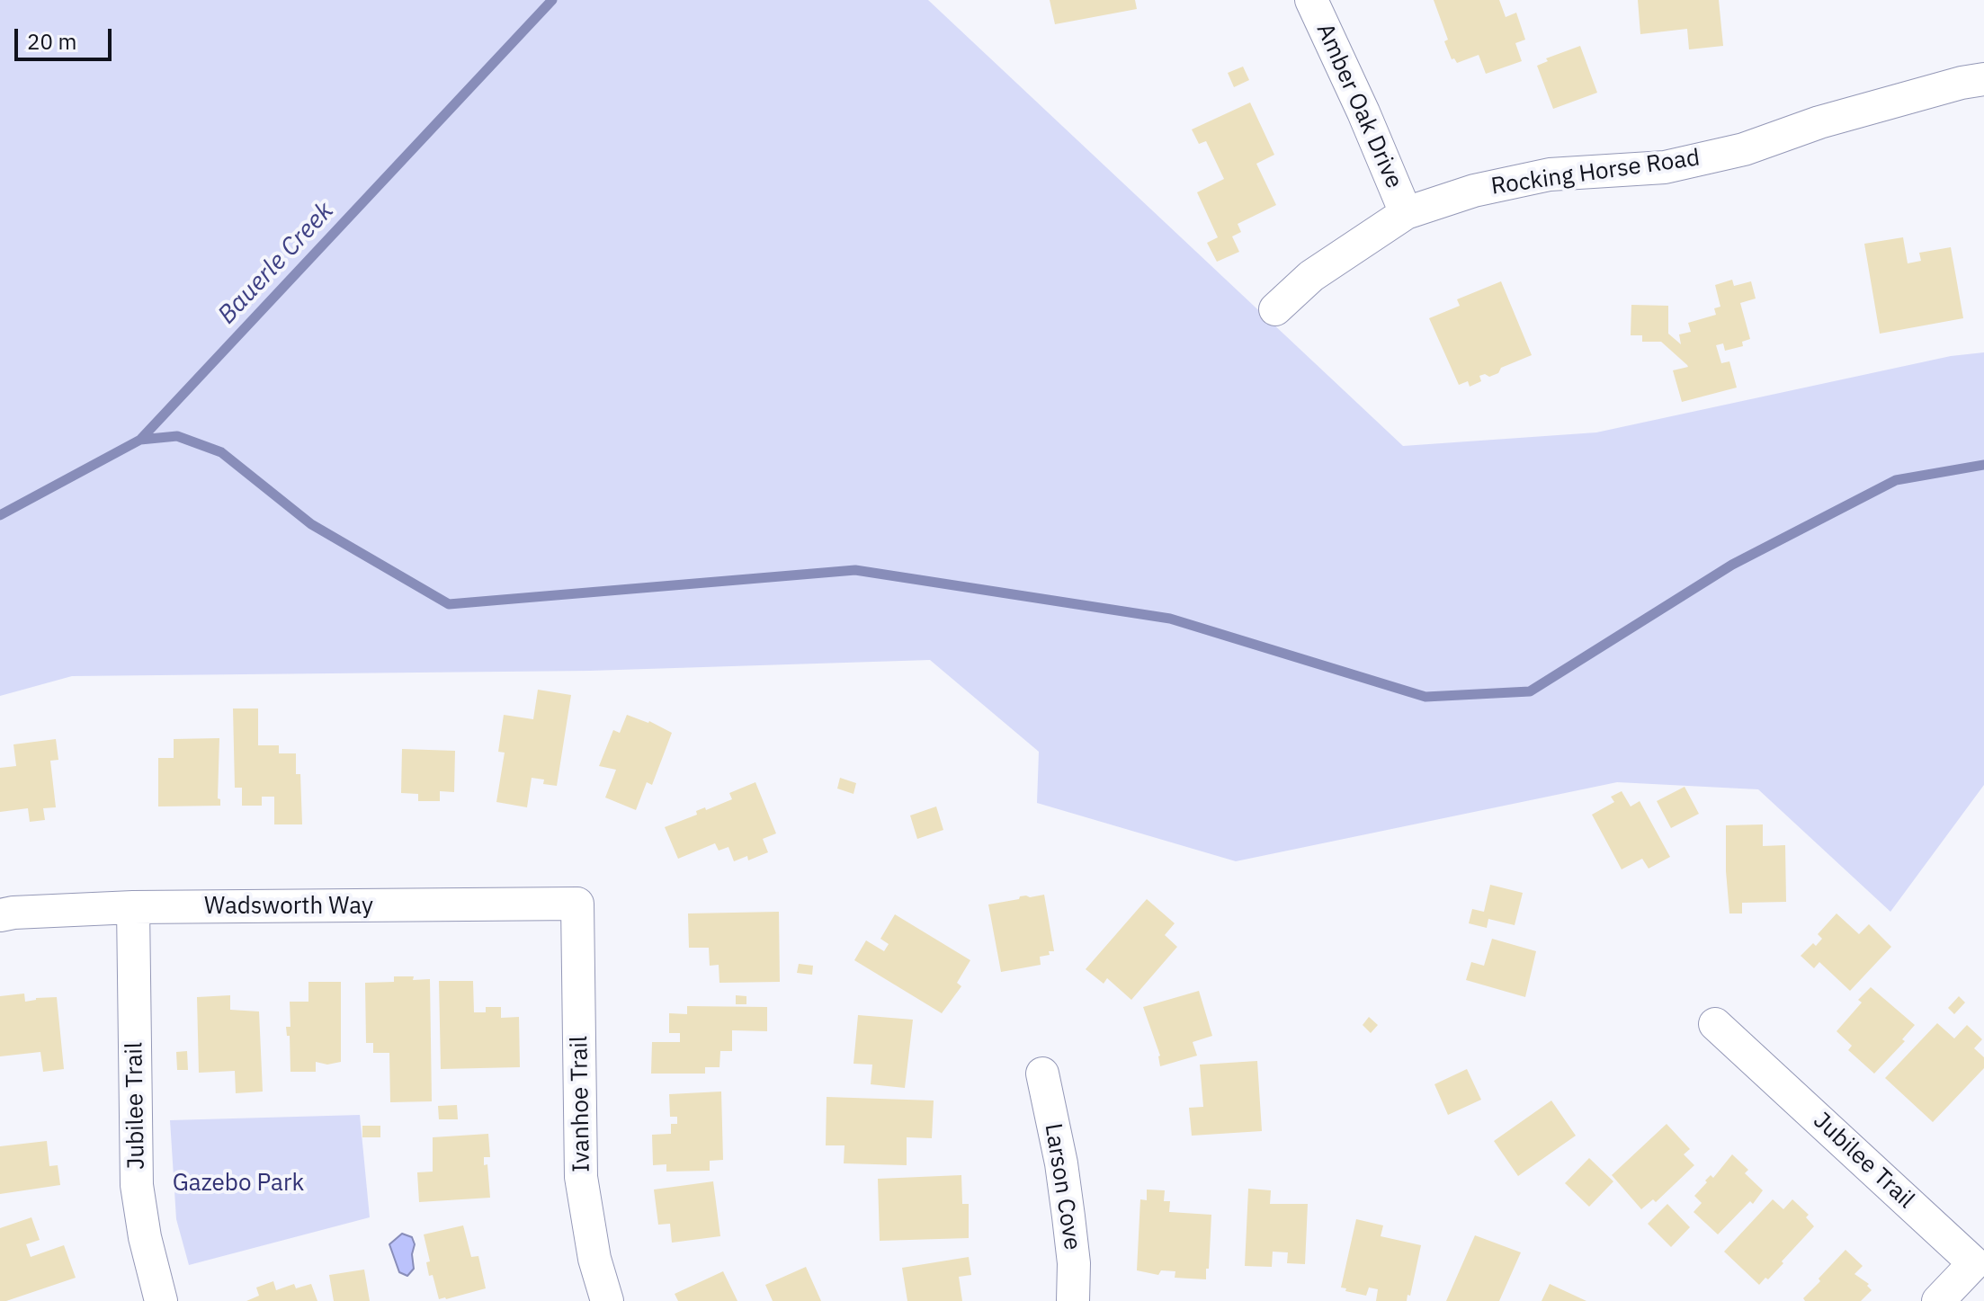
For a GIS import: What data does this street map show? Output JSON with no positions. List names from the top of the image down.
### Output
{
  "streets": {
    "street": [
      "Amber Oak Drive",
      "Rocking Horse Road",
      "Wadsworth Way",
      "Ivanhoe Trail",
      "Jubilee Trail",
      "Larson Cove"
    ]
  },
  "crossings": [
    ["Amber Oak Drive", "Rocking Horse Road"],
    ["Wadsworth Way", "Ivanhoe Trail"],
    ["Wadsworth Way", "Jubilee Trail"]
  ],
  "water": ["Bauerle Creek"],
  "parks": ["Gazebo Park"],
  "scale_bar": "20 m"
}
